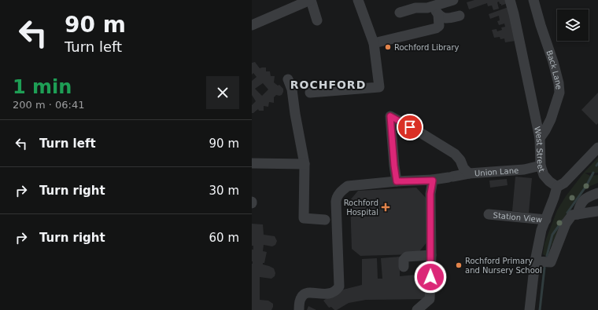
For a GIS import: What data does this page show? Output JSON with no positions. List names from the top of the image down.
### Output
{
  "streets": {
    "street": [
      "Back Lane",
      "West Street",
      "Union Lane",
      "Station View"
    ]
  },
  "crossings": [
    ["Back Lane", "West Street"],
    ["West Street", "Union Lane"]
  ],
  "districts": ["ROCHFORD"],
  "places": {
    "other": ["Rochford Library", "Rochford Primary and Nursery School"],
    "health": ["Rochford Hospital"]
  },
  "page": {
    "turn": ["90 m", "Turn left"],
    "heading": ["1 min", "200 m · 06:41"],
    "list": [
      {
        "name": "Turn left",
        "value": "90 m"
      },
      {
        "name": "Turn right",
        "value": "30 m"
      },
      {
        "name": "Turn right",
        "value": "60 m"
      }
    ]
  }
}
